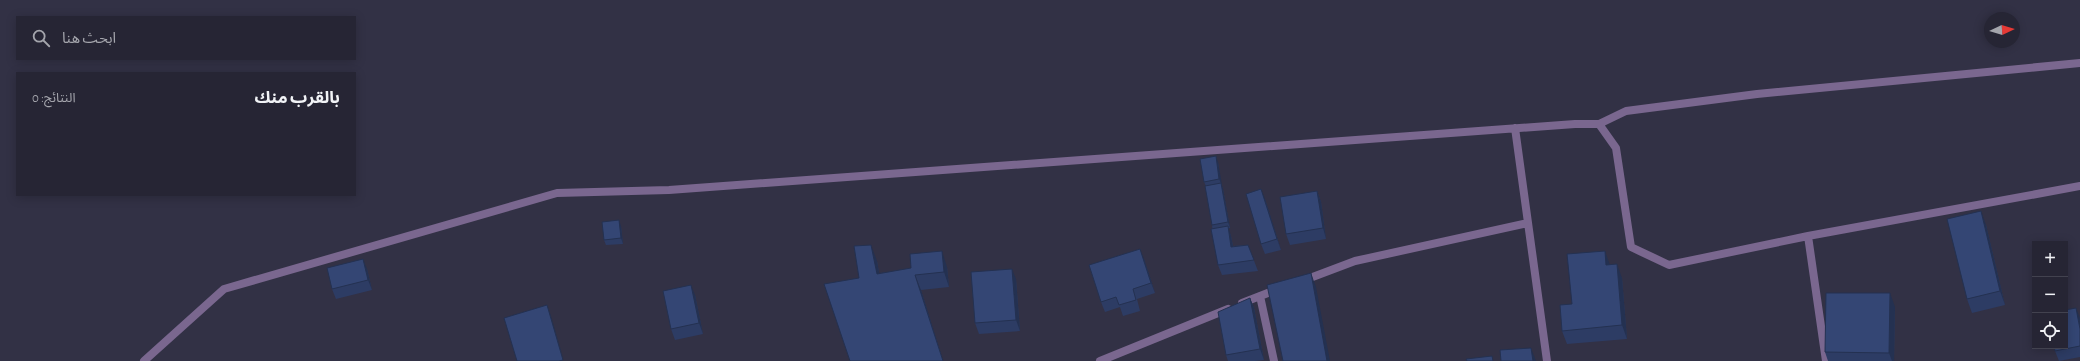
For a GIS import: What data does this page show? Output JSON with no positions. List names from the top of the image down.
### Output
{
  "north": "right",
  "page": {
    "search": "ابحث هنا",
    "heading": ["بالقرب منك", "النتائج: 0"],
    "map_buttons": ["+", "−"]
  }
}
